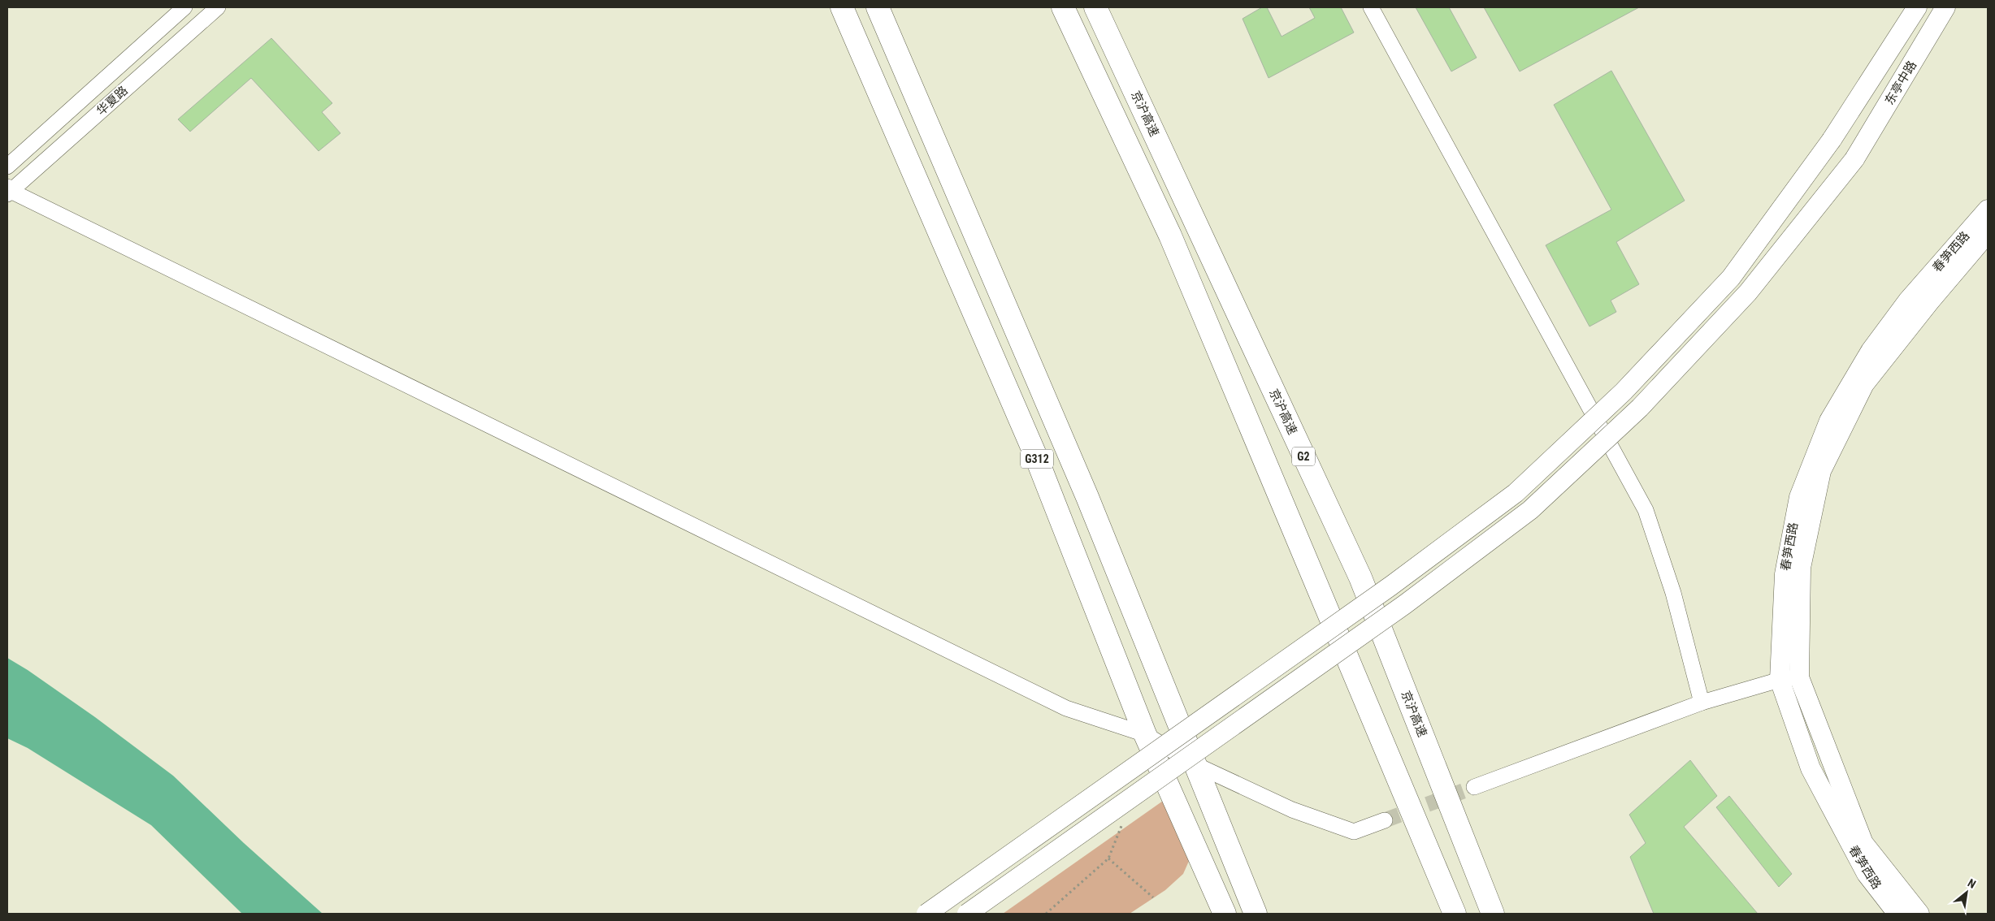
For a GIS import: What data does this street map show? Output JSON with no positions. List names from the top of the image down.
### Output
{
  "streets": {
    "highway": ["京沪高速", "G2", "G312"],
    "main road": ["东亭中路", "春笋西路"],
    "street": ["华夏路"]
  },
  "north": "top right"
}
